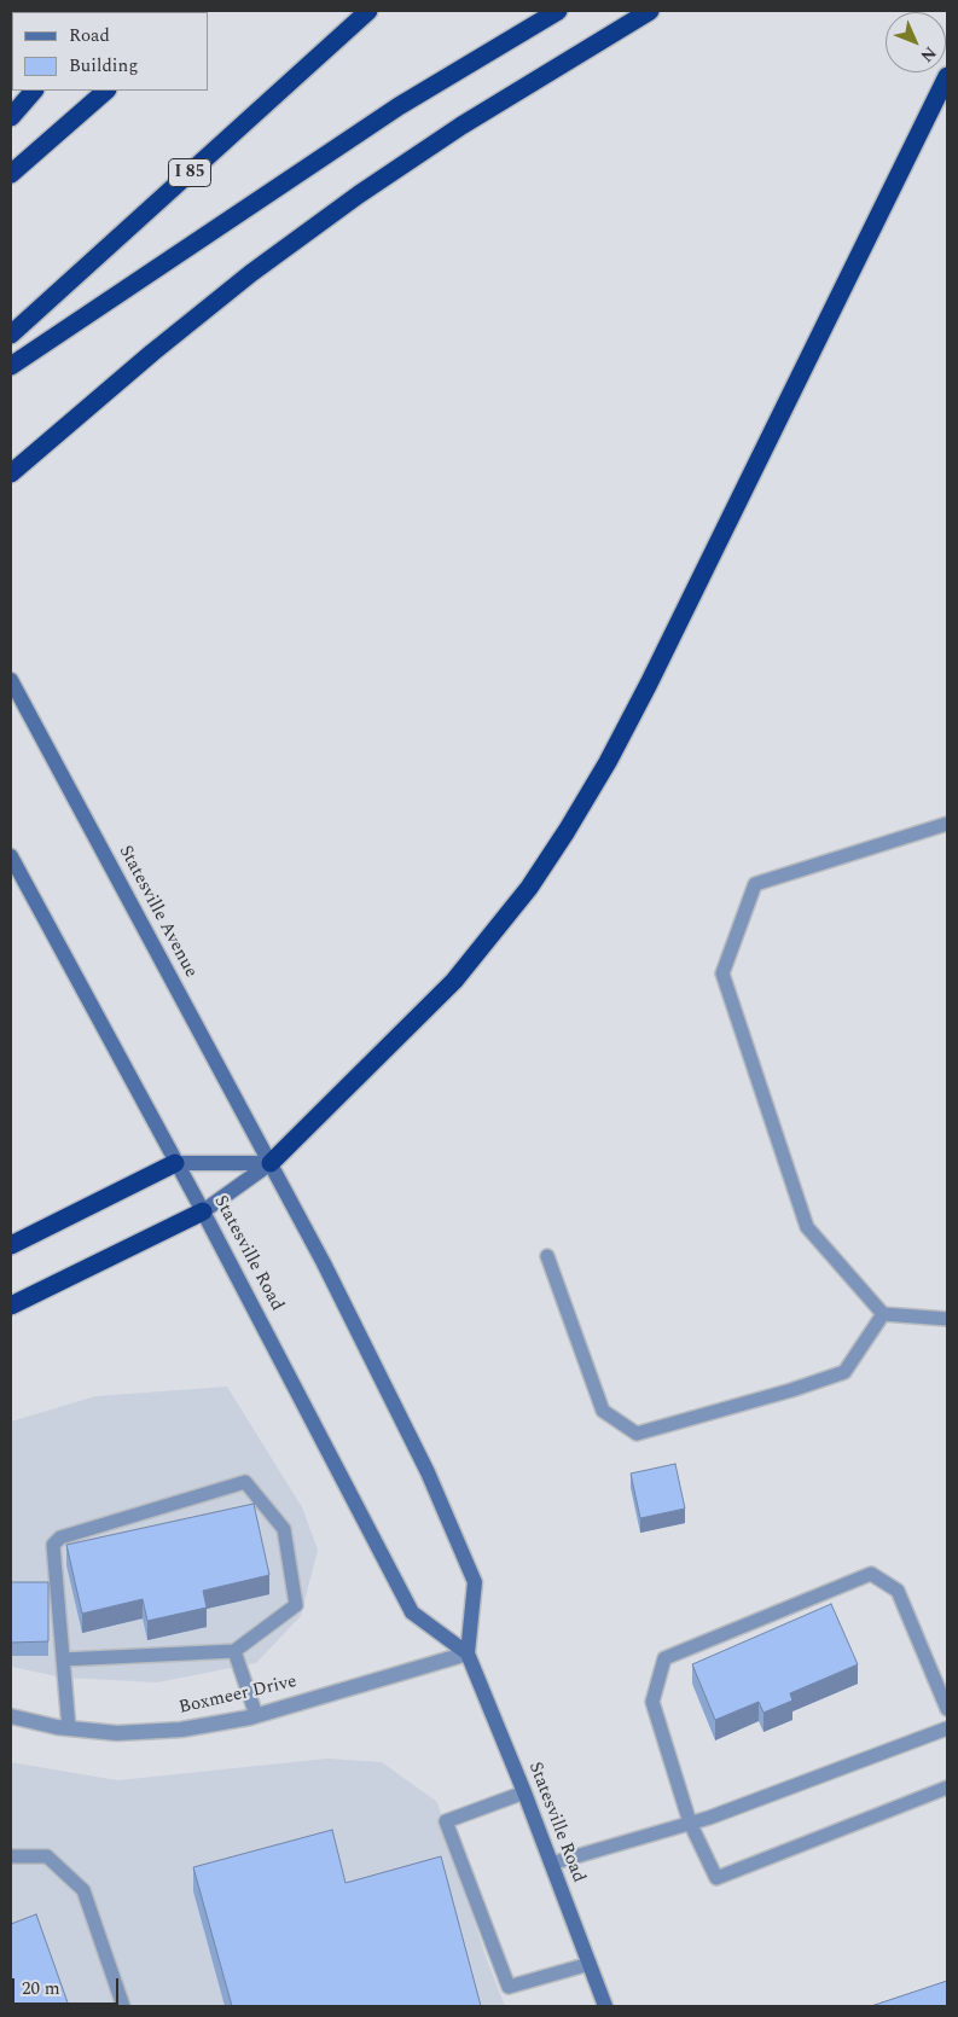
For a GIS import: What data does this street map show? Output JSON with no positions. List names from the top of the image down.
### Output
{
  "streets": {
    "highway": ["I 85"],
    "main road": ["Statesville Avenue", "Statesville Road"],
    "street": ["Boxmeer Drive"]
  },
  "crossings": [
    ["Statesville Avenue", "Statesville Road"],
    ["Statesville Road", "Boxmeer Drive"]
  ],
  "legend": ["Road", "Building"],
  "scale_bar": "20 m",
  "north": "bottom right"
}
